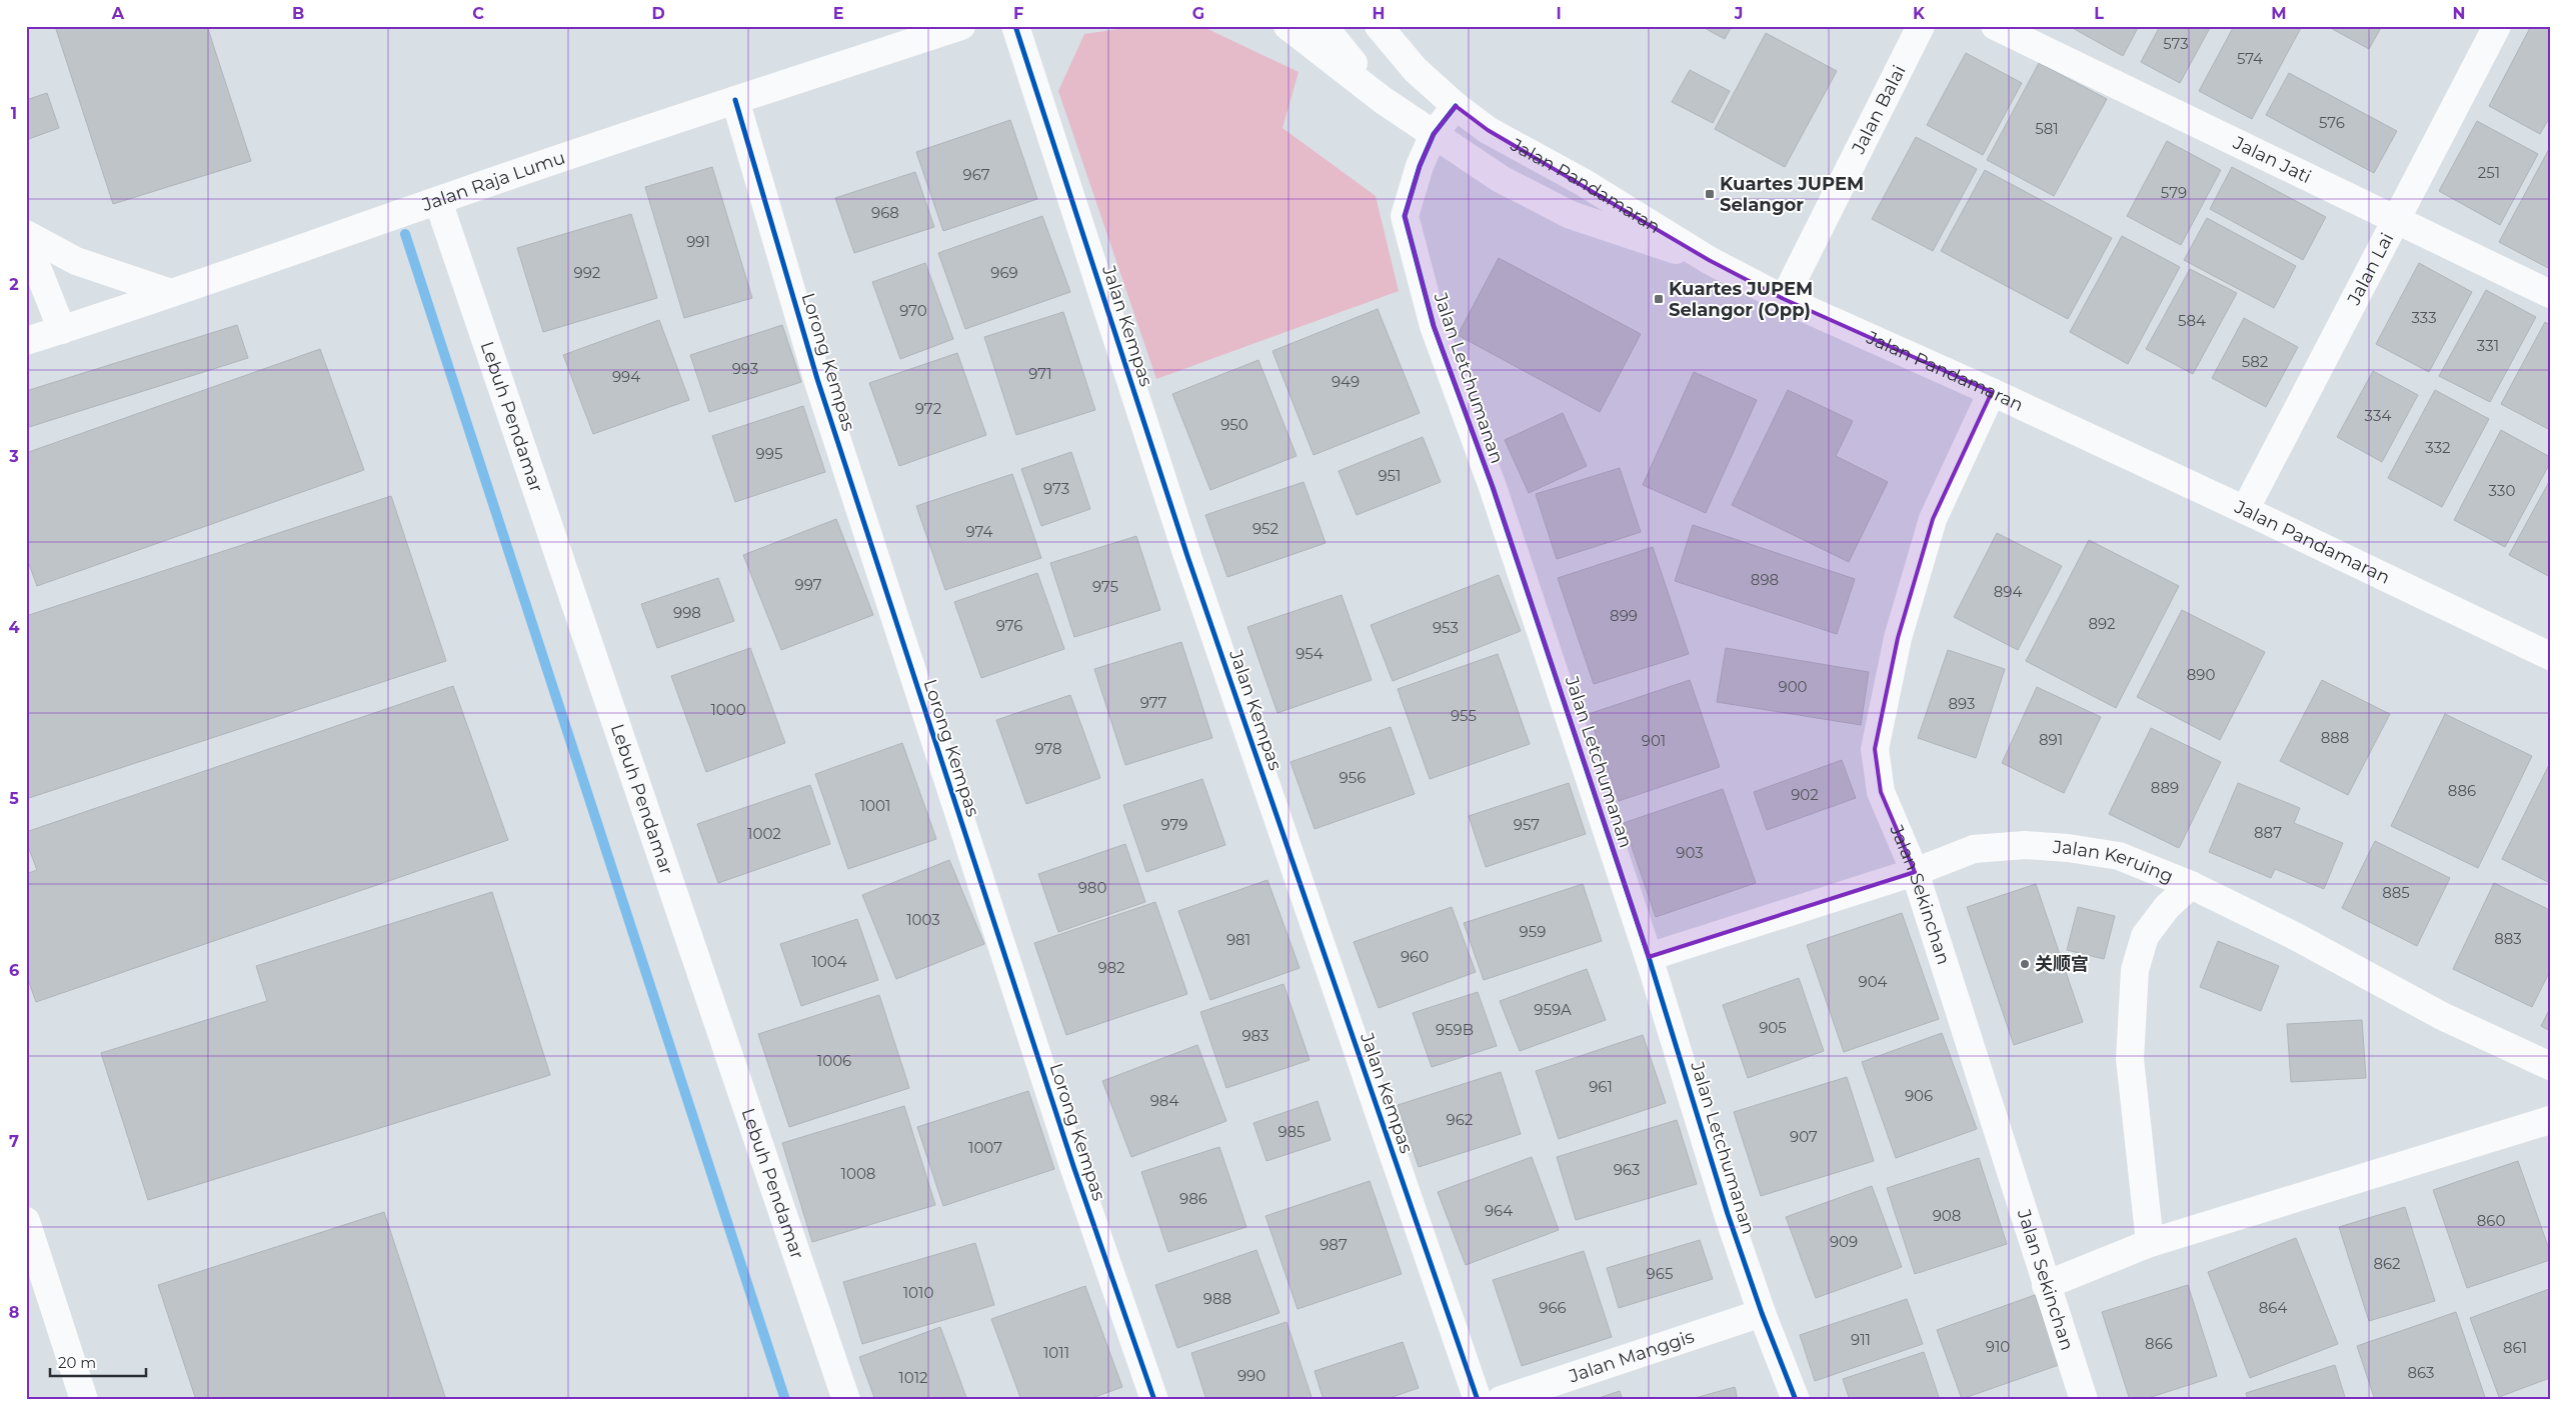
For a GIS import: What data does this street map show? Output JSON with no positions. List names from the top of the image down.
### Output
{
  "streets": {
    "street": [
      "Jalan Balai",
      "Jalan Jati",
      "Jalan Raja Lumu",
      "Jalan Pandamaran",
      "Jalan Lai",
      "Jalan Kempas",
      "Lorong Kempas",
      "Jalan Letchumanan",
      "Lebuh Pendamar",
      "Jalan Keruing",
      "Jalan Sekinchan",
      "Jalan Manggis"
    ]
  },
  "crossings": [
    ["Jalan Balai", "Jalan Pandamaran"],
    ["Jalan Jati", "Jalan Lai"],
    ["Jalan Raja Lumu", "Lorong Kempas"],
    ["Jalan Raja Lumu", "Lebuh Pendamar"],
    ["Jalan Pandamaran", "Jalan Lai"],
    ["Jalan Pandamaran", "Jalan Letchumanan"],
    ["Jalan Pandamaran", "Jalan Sekinchan"],
    ["Jalan Letchumanan", "Jalan Keruing"],
    ["Jalan Letchumanan", "Jalan Manggis"],
    ["Jalan Keruing", "Jalan Sekinchan"]
  ],
  "places": {
    "transit": ["Kuartes JUPEM Selangor", "Kuartes JUPEM Selangor (Opp)"],
    "other": ["关顺宫"]
  },
  "house_numbers": [
    "573",
    "574",
    "576",
    "581",
    "251",
    "967",
    "579",
    "968",
    "991",
    "992",
    "969",
    "970",
    "333",
    "584",
    "331",
    "582",
    "993",
    "971",
    "994",
    "949",
    "972",
    "334",
    "950",
    "332",
    "995",
    "951",
    "973",
    "330",
    "952",
    "974",
    "898",
    "997",
    "975",
    "894",
    "998",
    "899",
    "892",
    "976",
    "953",
    "954",
    "890",
    "900",
    "977",
    "893",
    "1000",
    "955",
    "888",
    "891",
    "901",
    "978",
    "956",
    "889",
    "886",
    "902",
    "1001",
    "979",
    "957",
    "887",
    "1002",
    "903",
    "980",
    "885",
    "1003",
    "959",
    "883",
    "981",
    "960",
    "1004",
    "982",
    "904",
    "959A",
    "905",
    "959B",
    "983",
    "1006",
    "961",
    "906",
    "984",
    "962",
    "985",
    "907",
    "1007",
    "963",
    "1008",
    "986",
    "964",
    "908",
    "860",
    "909",
    "987",
    "862",
    "965",
    "1010",
    "988",
    "966",
    "864",
    "911",
    "866",
    "910",
    "861",
    "1011",
    "863",
    "990",
    "1012"
  ],
  "scale_bar": "20 m",
  "grid": {
    "columns": [
      "A",
      "B",
      "C",
      "D",
      "E",
      "F",
      "G",
      "H",
      "I",
      "J",
      "K",
      "L",
      "M",
      "N"
    ],
    "rows": [
      "1",
      "2",
      "3",
      "4",
      "5",
      "6",
      "7",
      "8"
    ]
  }
}
